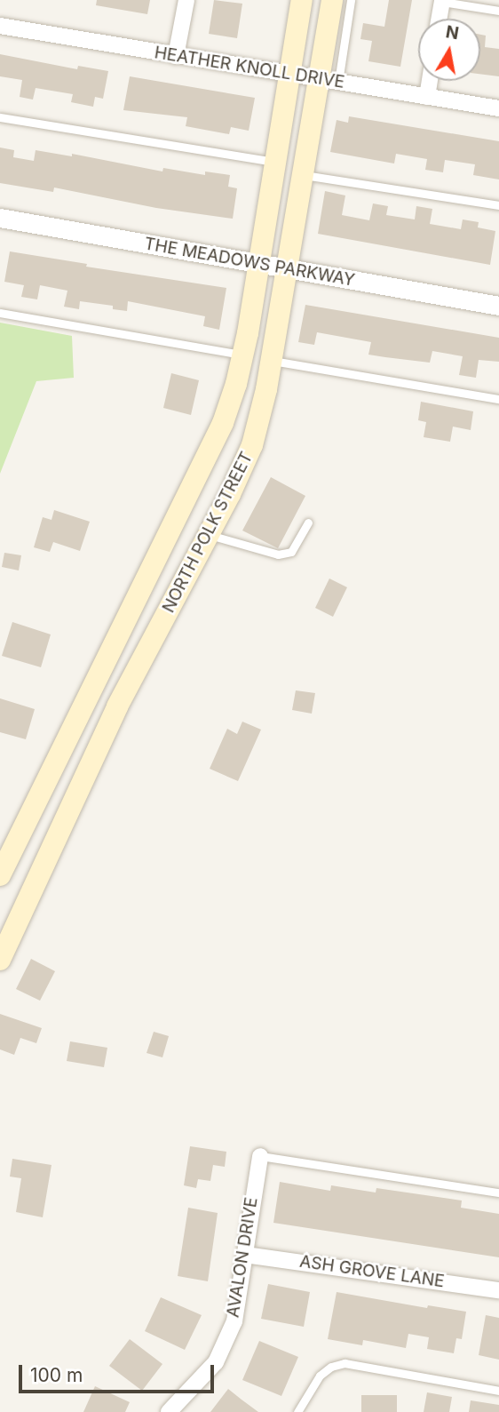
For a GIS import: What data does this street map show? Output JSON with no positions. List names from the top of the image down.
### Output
{
  "streets": {
    "main road": ["NORTH POLK STREET"],
    "street": [
      "HEATHER KNOLL DRIVE",
      "THE MEADOWS PARKWAY",
      "AVALON DRIVE",
      "ASH GROVE LANE"
    ]
  },
  "crossings": [
    ["HEATHER KNOLL DRIVE", "NORTH POLK STREET"],
    ["THE MEADOWS PARKWAY", "NORTH POLK STREET"],
    ["AVALON DRIVE", "ASH GROVE LANE"]
  ],
  "scale_bar": "100 m",
  "north": "top"
}
